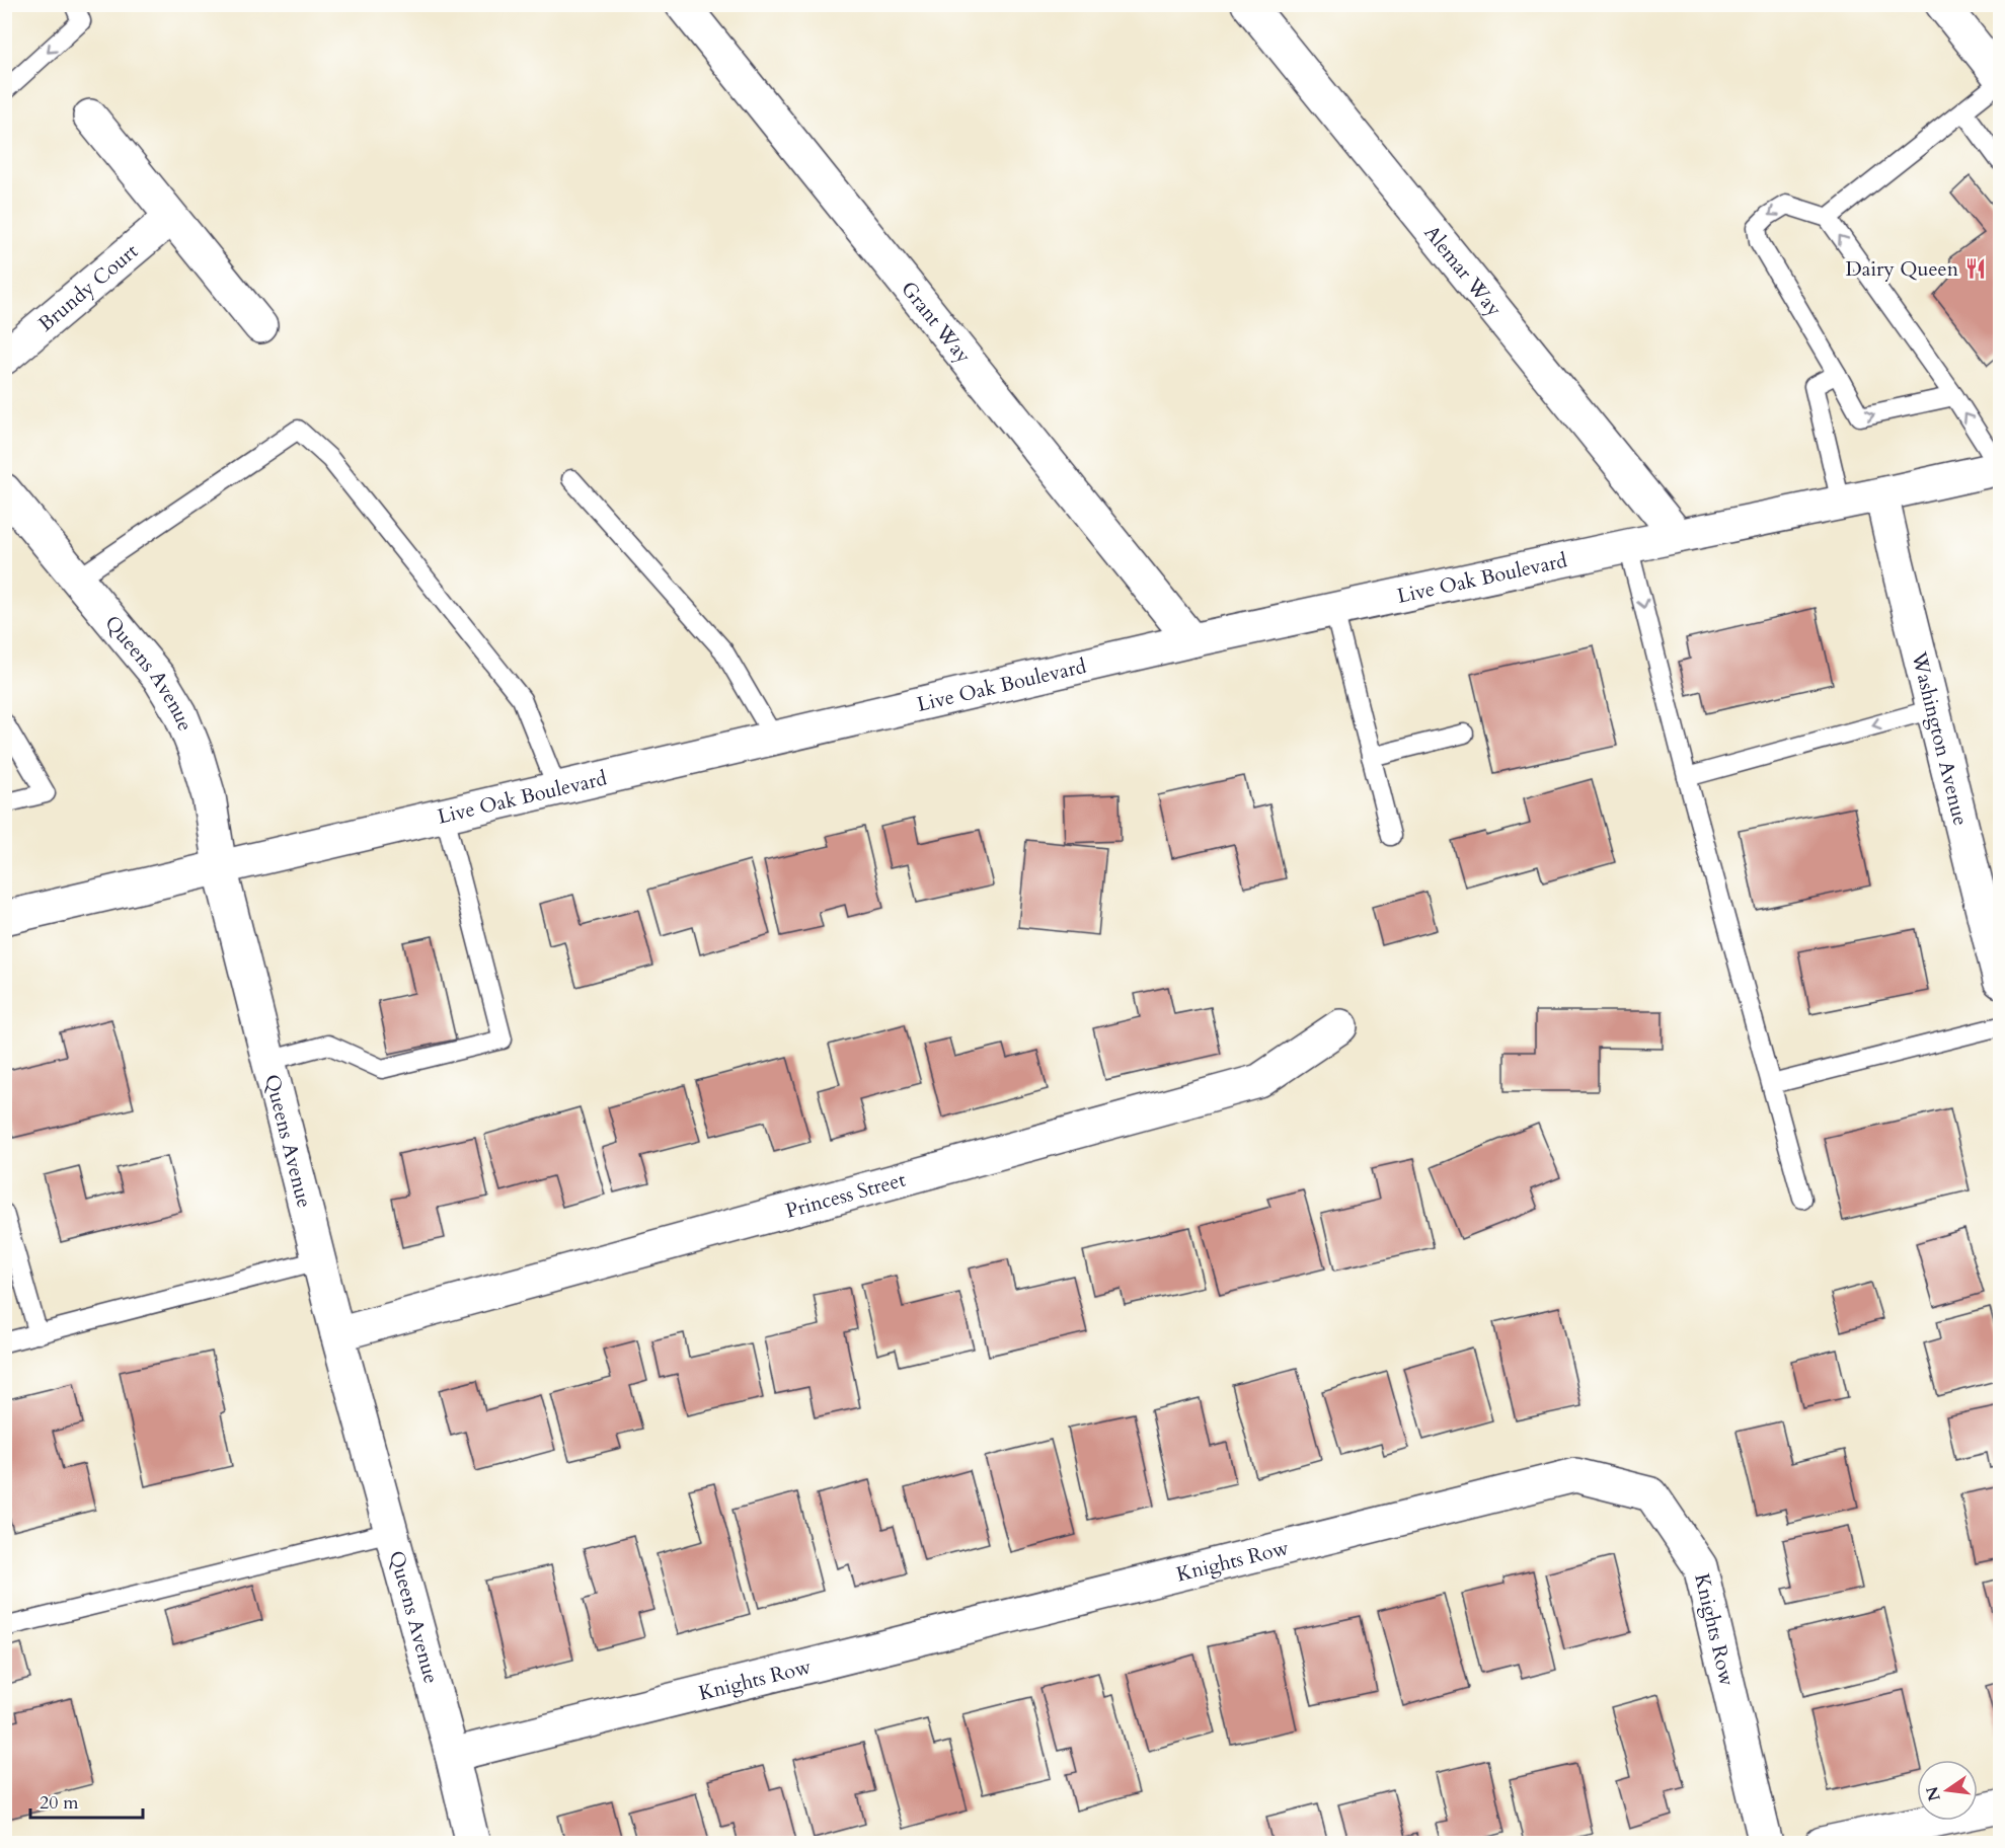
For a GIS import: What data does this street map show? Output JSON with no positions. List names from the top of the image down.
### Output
{
  "streets": {
    "street": [
      "Alemar Way",
      "Brundy Court",
      "Grant Way",
      "Live Oak Boulevard",
      "Queens Avenue",
      "Washington Avenue",
      "Princess Street",
      "Knights Row"
    ]
  },
  "crossings": [
    ["Alemar Way", "Live Oak Boulevard"],
    ["Grant Way", "Live Oak Boulevard"],
    ["Live Oak Boulevard", "Queens Avenue"],
    ["Live Oak Boulevard", "Washington Avenue"],
    ["Queens Avenue", "Princess Street"],
    ["Queens Avenue", "Knights Row"]
  ],
  "places": {
    "restaurant": ["Dairy Queen"]
  },
  "scale_bar": "20 m",
  "north": "left"
}
